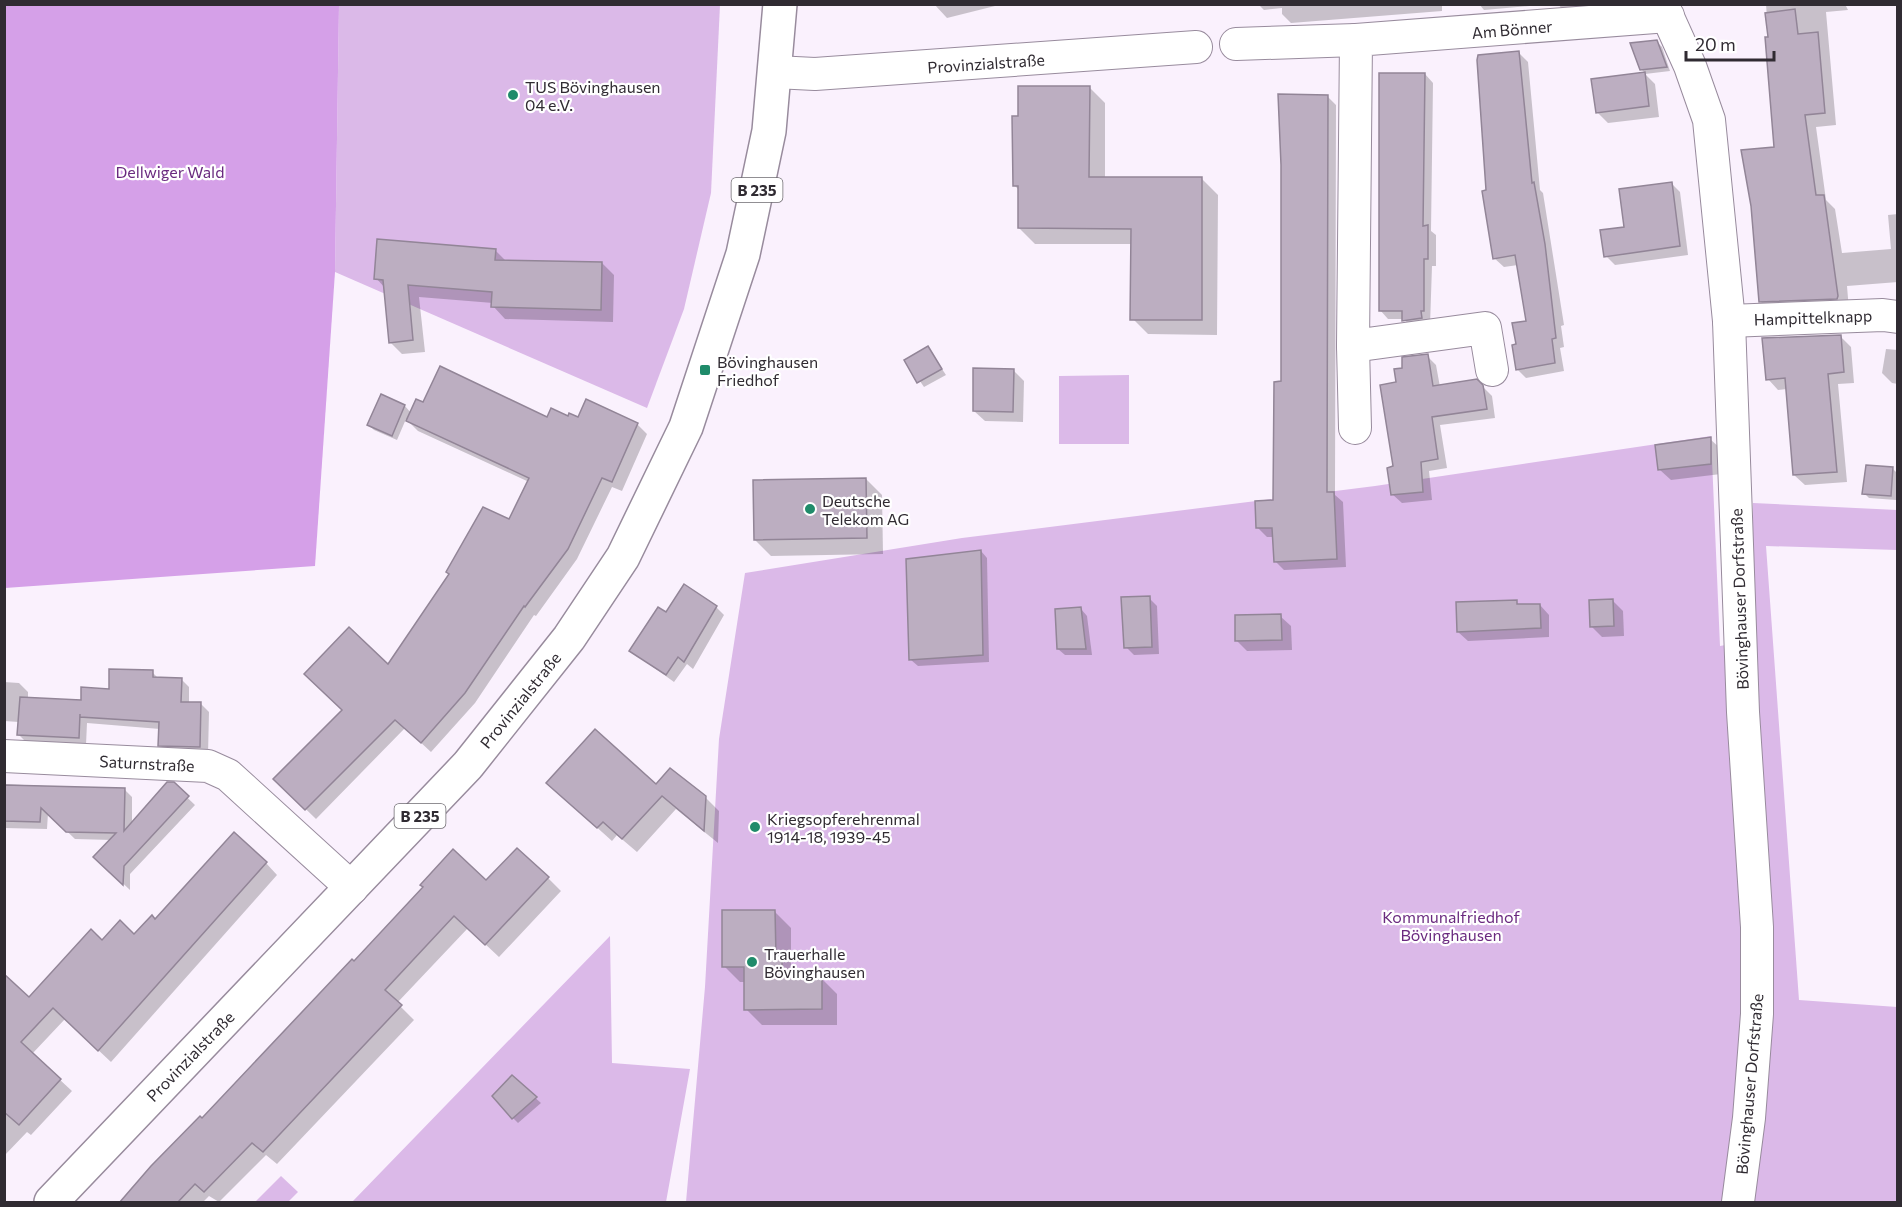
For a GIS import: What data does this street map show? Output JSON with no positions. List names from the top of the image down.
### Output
{
  "streets": {
    "main road": ["Provinzialstraße", "B 235"],
    "street": [
      "Am Bönner",
      "Hampittelknapp",
      "Bövinghauser Dorfstraße",
      "Saturnstraße"
    ]
  },
  "crossings": [
    ["Am Bönner", "Bövinghauser Dorfstraße"],
    ["Provinzialstraße", "Saturnstraße"],
    ["Hampittelknapp", "Bövinghauser Dorfstraße"]
  ],
  "parks": ["Dellwiger Wald", "Kommunalfriedhof Bövinghausen"],
  "places": {
    "other": [
      "TUS Bövinghausen 04 e.V.",
      "Deutsche Telekom AG",
      "Kriegsopferehrenmal 1914-18, 1939-45",
      "Trauerhalle Bövinghausen"
    ],
    "transit": ["Bövinghausen Friedhof"]
  },
  "scale_bar": "20 m"
}
